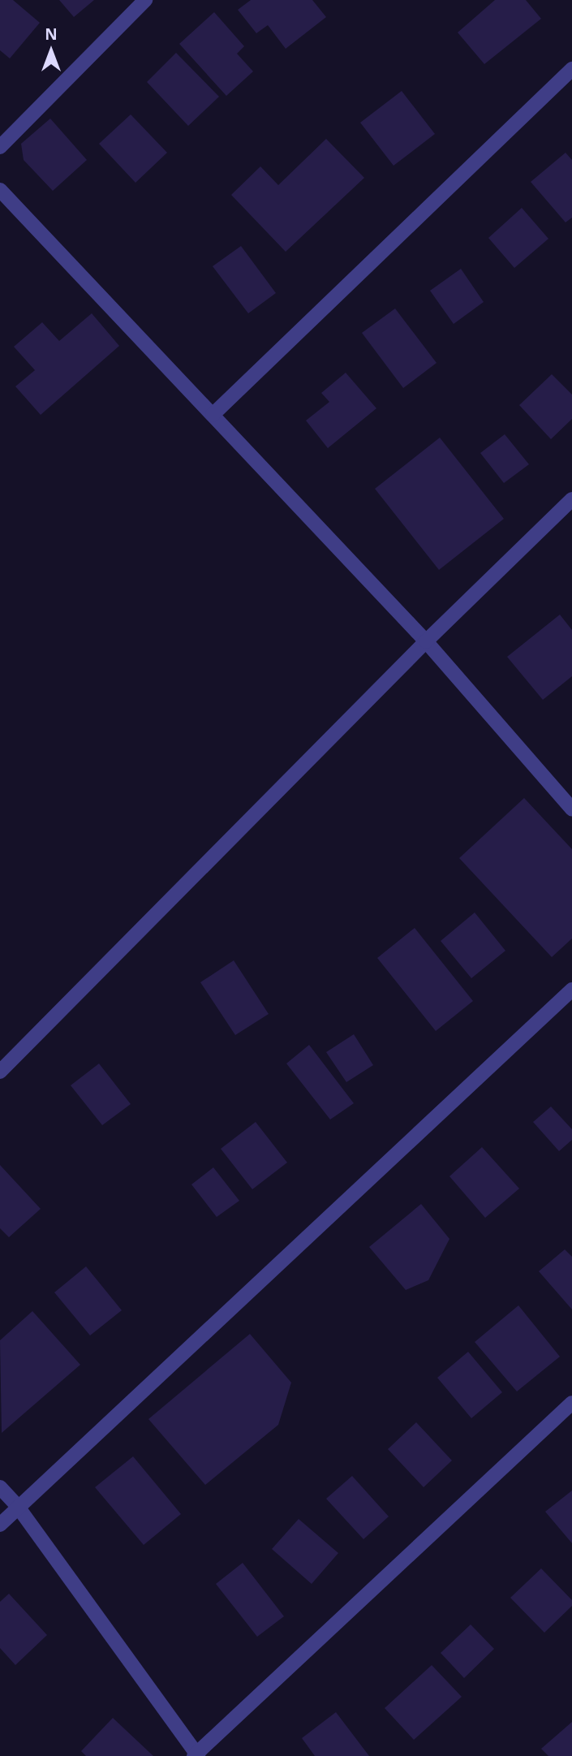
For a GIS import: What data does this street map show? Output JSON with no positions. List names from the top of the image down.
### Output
{
  "north": "top"
}
